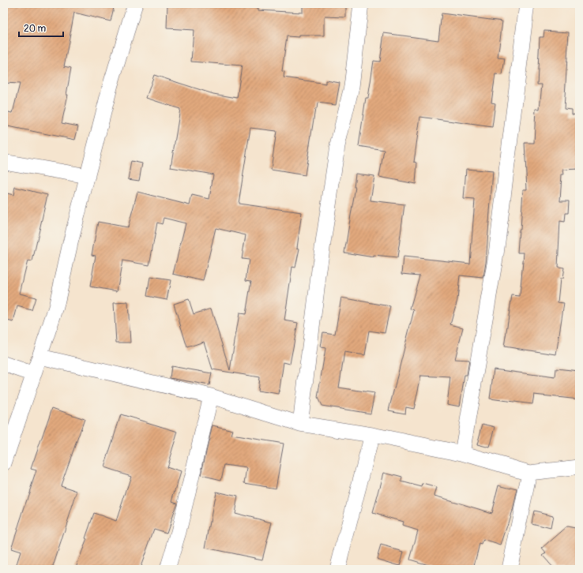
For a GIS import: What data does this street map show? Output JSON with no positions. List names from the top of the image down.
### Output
{
  "scale_bar": "20 m"
}
